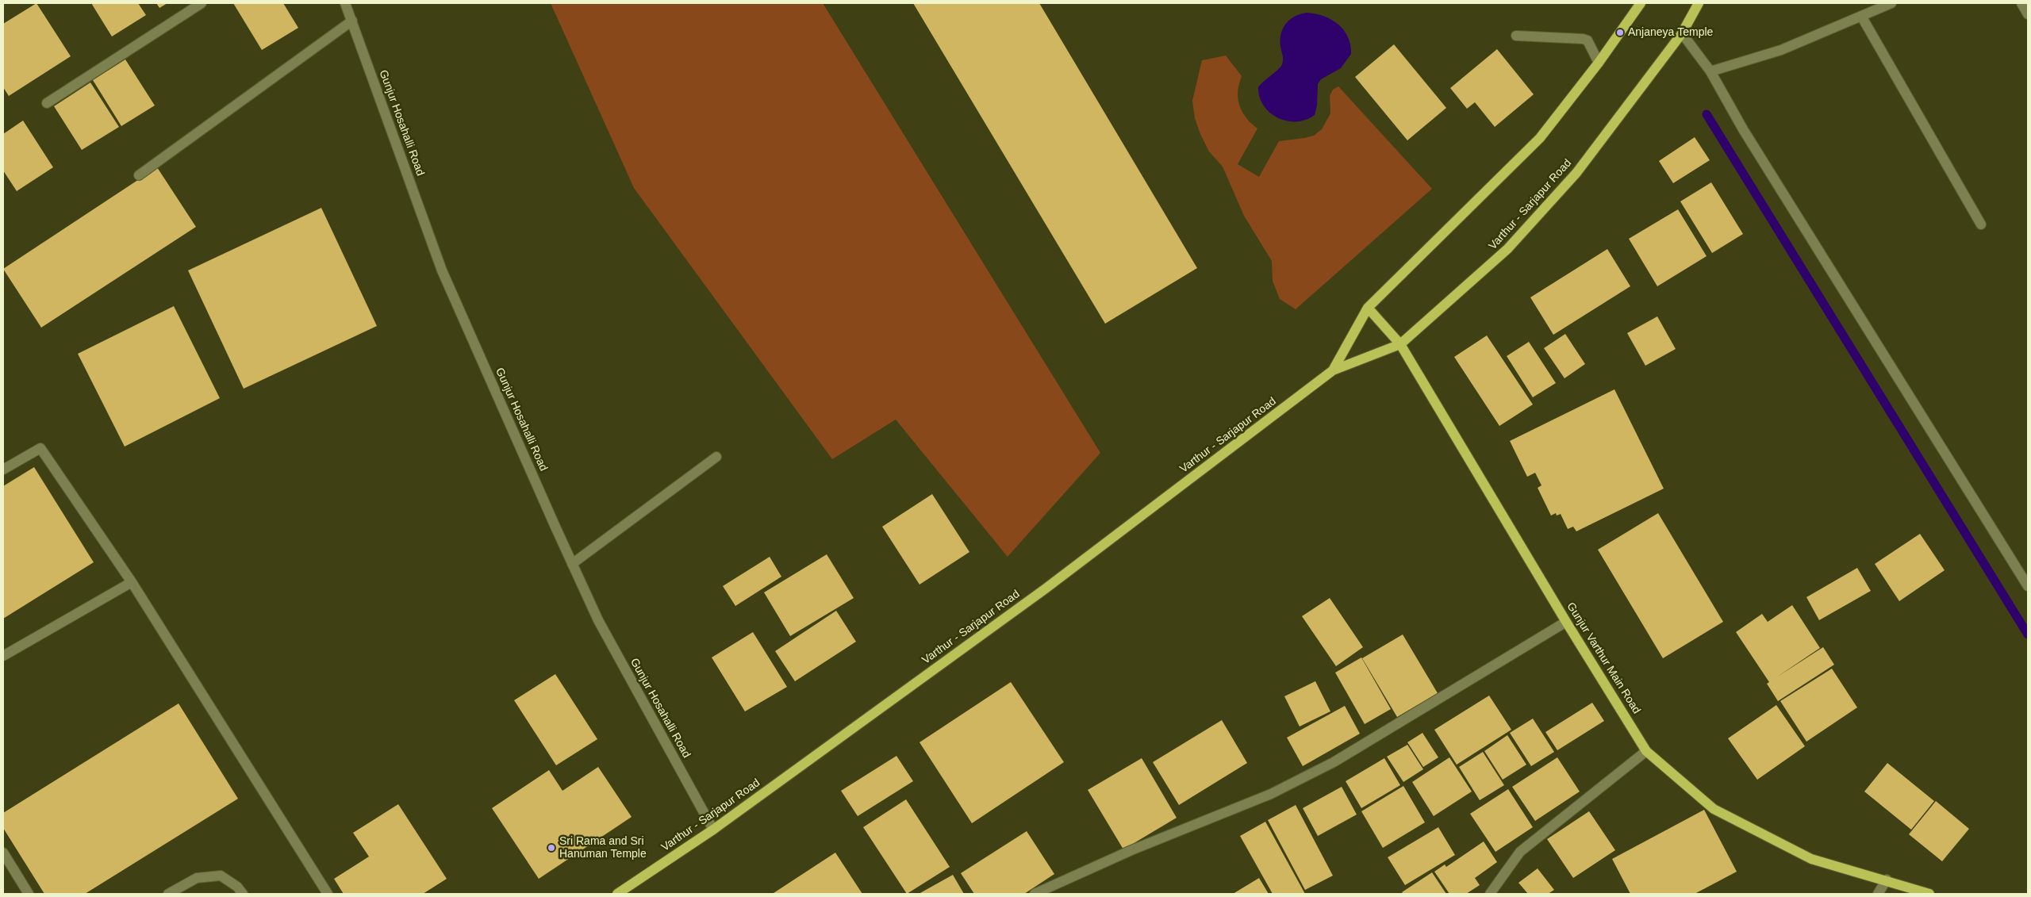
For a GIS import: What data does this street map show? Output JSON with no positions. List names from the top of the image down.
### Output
{
  "streets": {
    "main road": ["Varthur - Sarjapur Road", "Gunjur Varthur Main Road"],
    "street": ["Gunjur Hosahalli Road"]
  },
  "crossings": [
    ["Gunjur Hosahalli Road", "Varthur - Sarjapur Road"],
    ["Varthur - Sarjapur Road", "Gunjur Varthur Main Road"]
  ],
  "places": ["Anjaneya Temple", "Sri Rama and Sri Hanuman Temple"]
}
